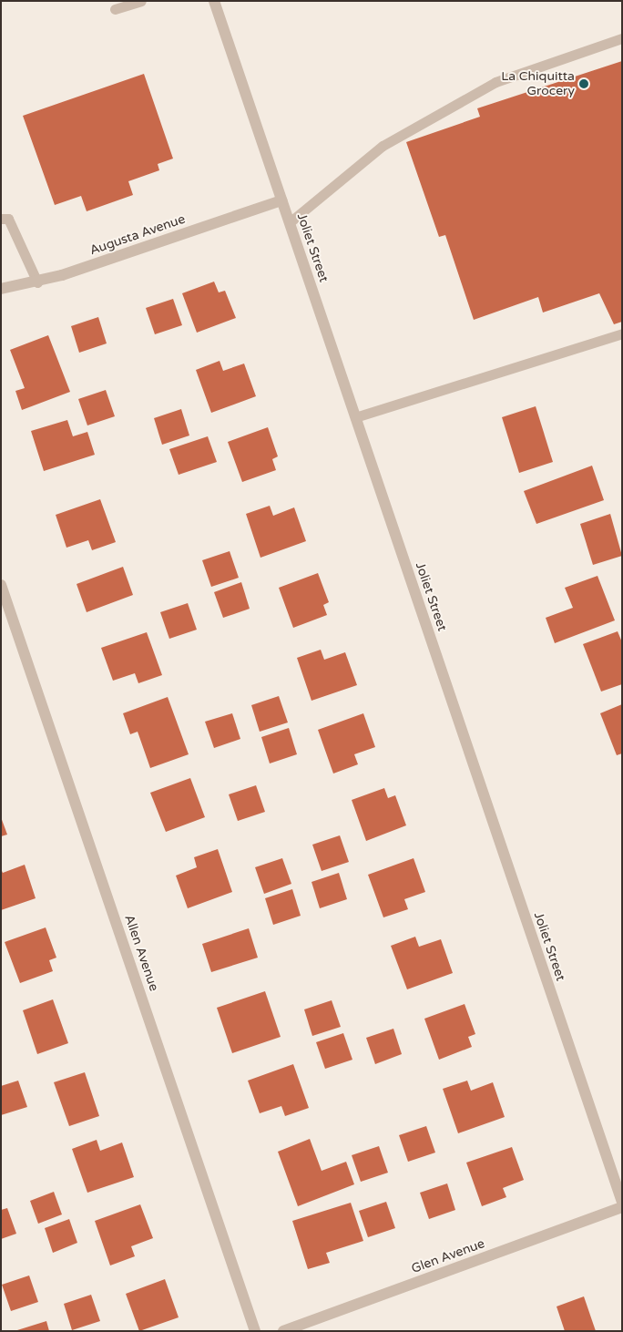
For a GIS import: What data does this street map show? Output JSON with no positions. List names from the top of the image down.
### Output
{
  "streets": {
    "street": [
      "Augusta Avenue",
      "Joliet Street",
      "Allen Avenue",
      "Glen Avenue"
    ]
  },
  "crossings": [
    ["Augusta Avenue", "Joliet Street"]
  ],
  "places": ["La Chiquitta Grocery"]
}
